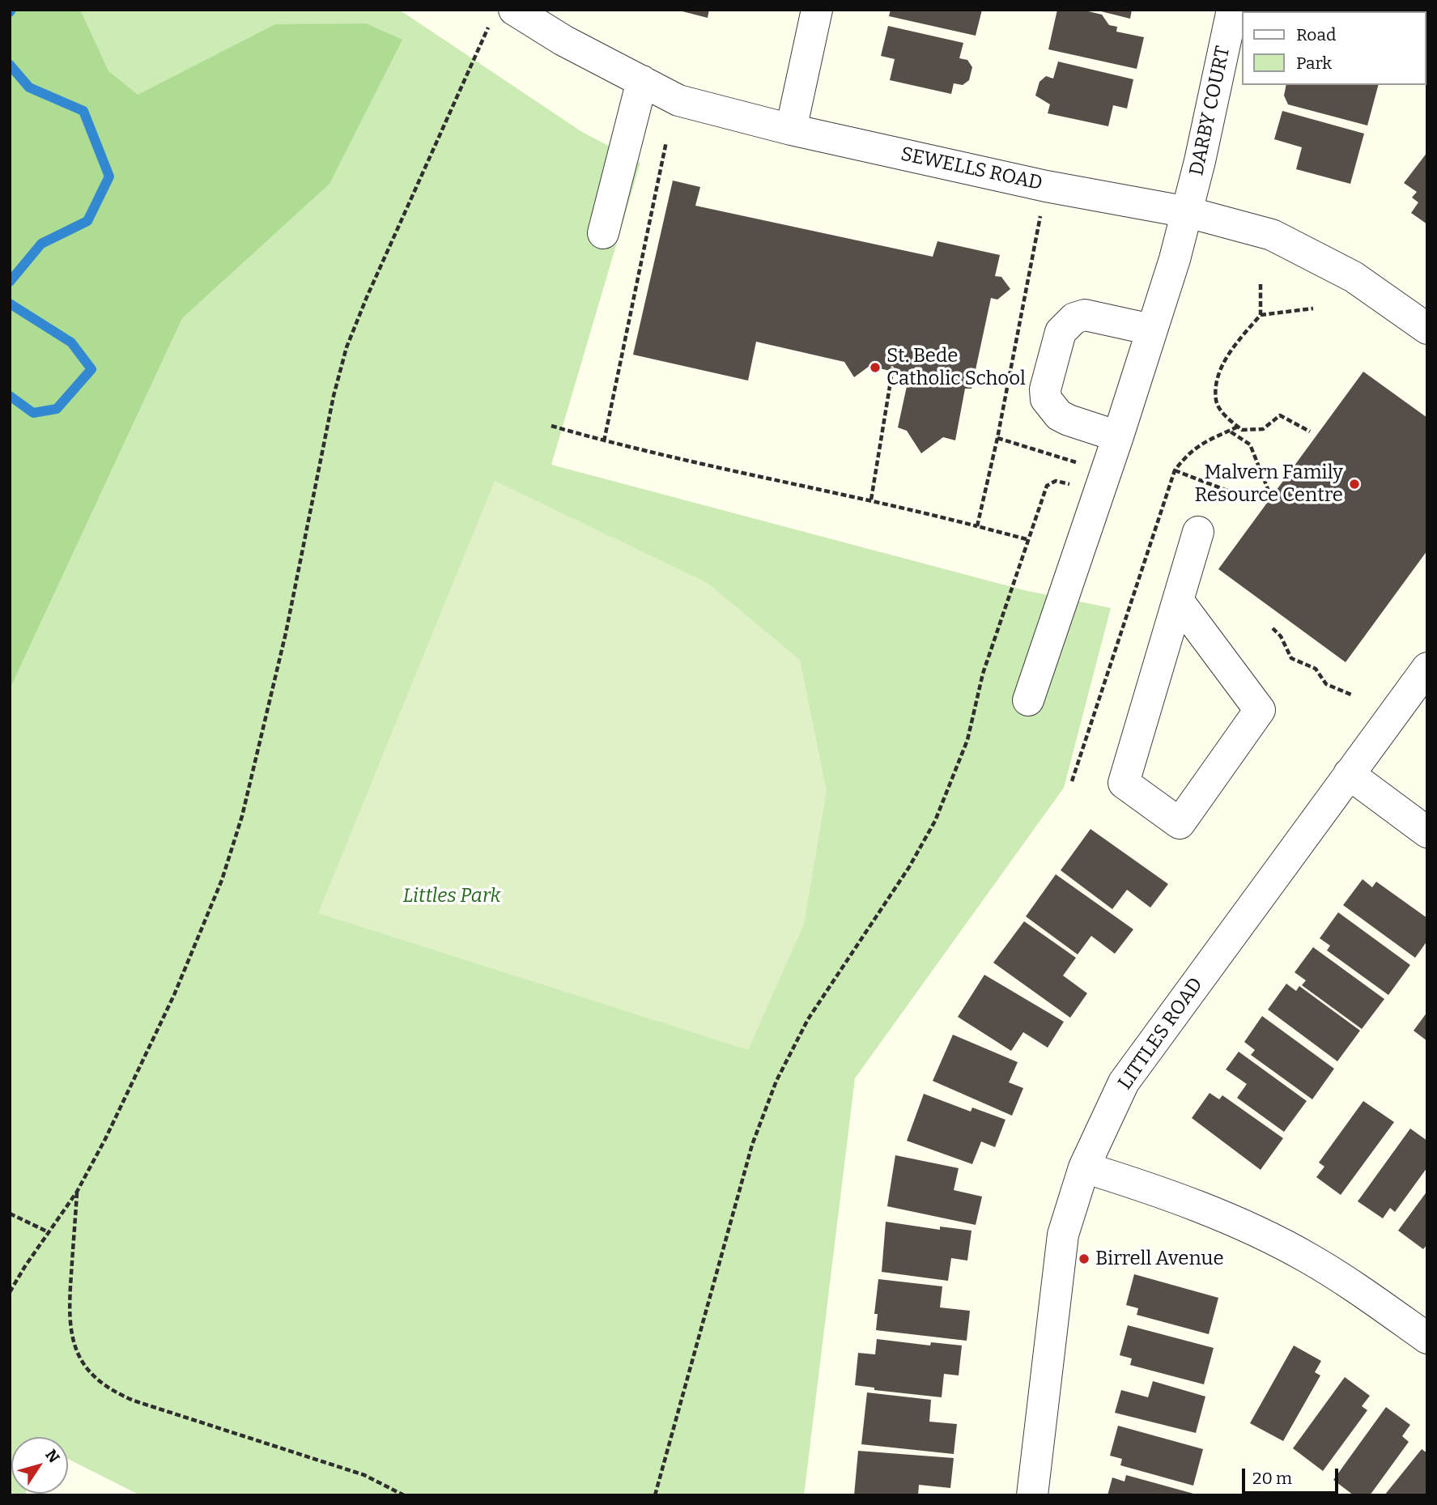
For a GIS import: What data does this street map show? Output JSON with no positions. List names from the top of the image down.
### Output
{
  "streets": {
    "street": ["DARBY COURT", "SEWELLS ROAD", "LITTLES ROAD"]
  },
  "crossings": [
    ["DARBY COURT", "SEWELLS ROAD"]
  ],
  "parks": ["Littles Park"],
  "places": ["St. Bede Catholic School", "Malvern Family Resource Centre", "Birrell Avenue"],
  "legend": ["Road", "Park"],
  "scale_bar": "20 m",
  "north": "top right"
}
